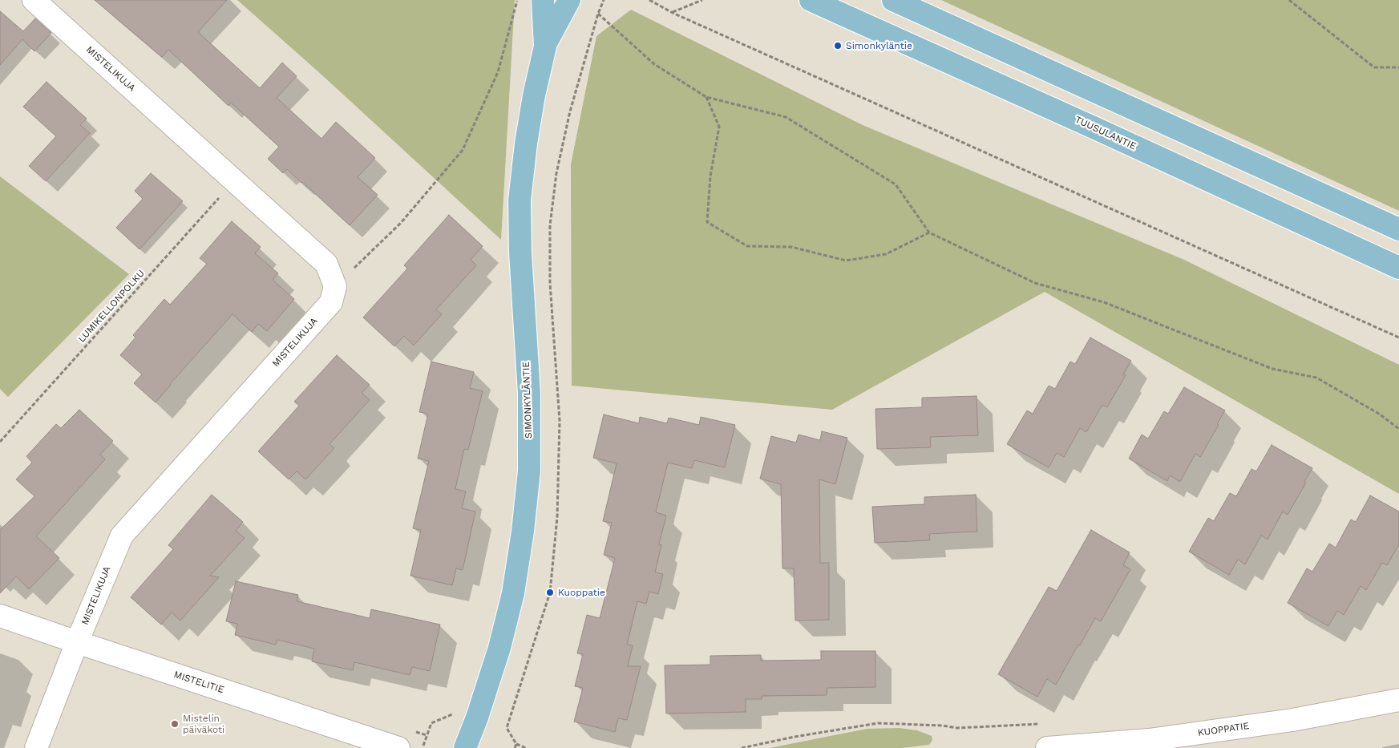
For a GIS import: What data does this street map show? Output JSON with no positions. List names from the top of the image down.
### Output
{
  "streets": {
    "main road": ["TUUSULANTIE", "SIMONKYLÄNTIE"],
    "street": ["MISTELIKUJA", "MISTELITIE", "KUOPPATIE"],
    "path": ["LUMIKELLONPOLKU"]
  },
  "crossings": [
    ["MISTELIKUJA", "LUMIKELLONPOLKU"],
    ["MISTELIKUJA", "MISTELITIE"]
  ],
  "places": ["Simonkyläntie", "Kuoppatie", "Mistelin päiväkoti"]
}
